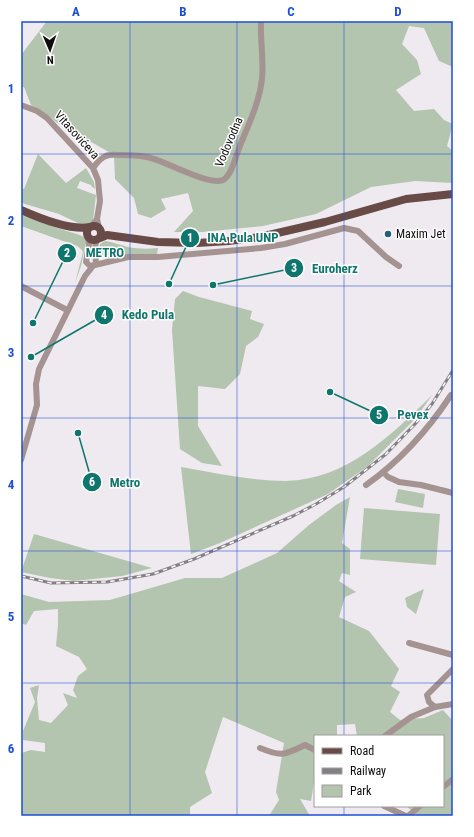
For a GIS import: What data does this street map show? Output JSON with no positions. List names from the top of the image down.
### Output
{
  "streets": {
    "street": ["Vitasovićeva", "Vodovodna"]
  },
  "crossings": [
    ["Vitasovićeva", "Vodovodna"]
  ],
  "places": [
    "Maxim Jet",
    "INA Pula UNP",
    "Euroherz",
    "METRO",
    "Kedo Pula",
    "Pevex",
    "Metro"
  ],
  "legend": ["Road", "Railway", "Park"],
  "north": "bottom",
  "grid": {
    "columns": [
      "A",
      "B",
      "C",
      "D"
    ],
    "rows": [
      "1",
      "2",
      "3",
      "4",
      "5",
      "6"
    ]
  }
}
